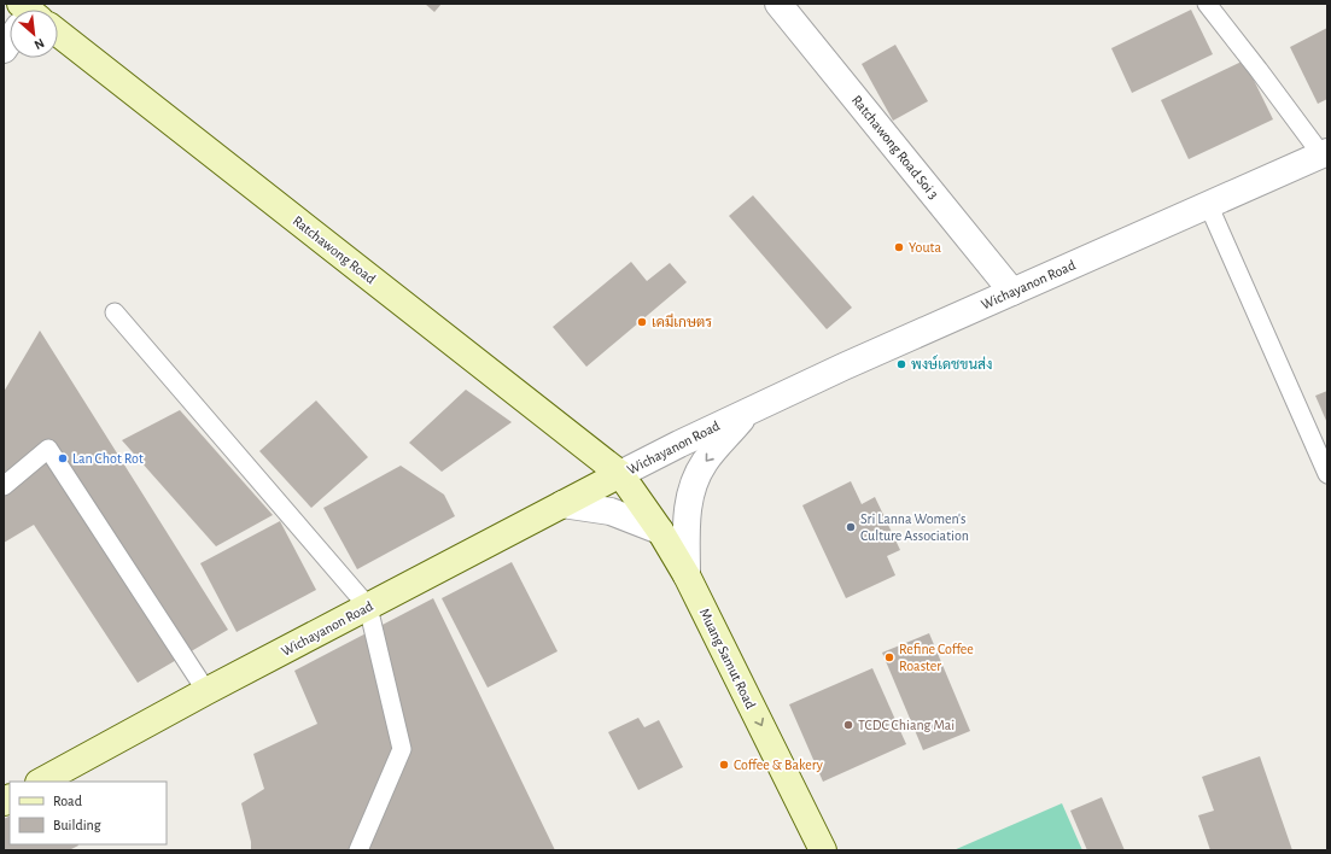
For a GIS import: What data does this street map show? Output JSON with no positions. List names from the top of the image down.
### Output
{
  "streets": {
    "street": [
      "Ratchawong Road Soi 3",
      "Ratchawong Road",
      "Wichayanon Road",
      "Muang Samut Road"
    ]
  },
  "crossings": [
    ["Ratchawong Road Soi 3", "Wichayanon Road"],
    ["Ratchawong Road", "Wichayanon Road"],
    ["Ratchawong Road", "Muang Samut Road"],
    ["Wichayanon Road", "Muang Samut Road"]
  ],
  "one_way": ["Muang Samut Road"],
  "places": [
    "Youta",
    "เคมีเกษตร",
    "พงษ์เดชขนส่ง",
    "Lan Chot Rot",
    "Sri Lanna Women's Culture Association",
    "Refine Coffee Roaster",
    "TCDC Chiang Mai",
    "Coffee & Bakery"
  ],
  "legend": ["Road", "Building"],
  "north": "bottom right"
}
